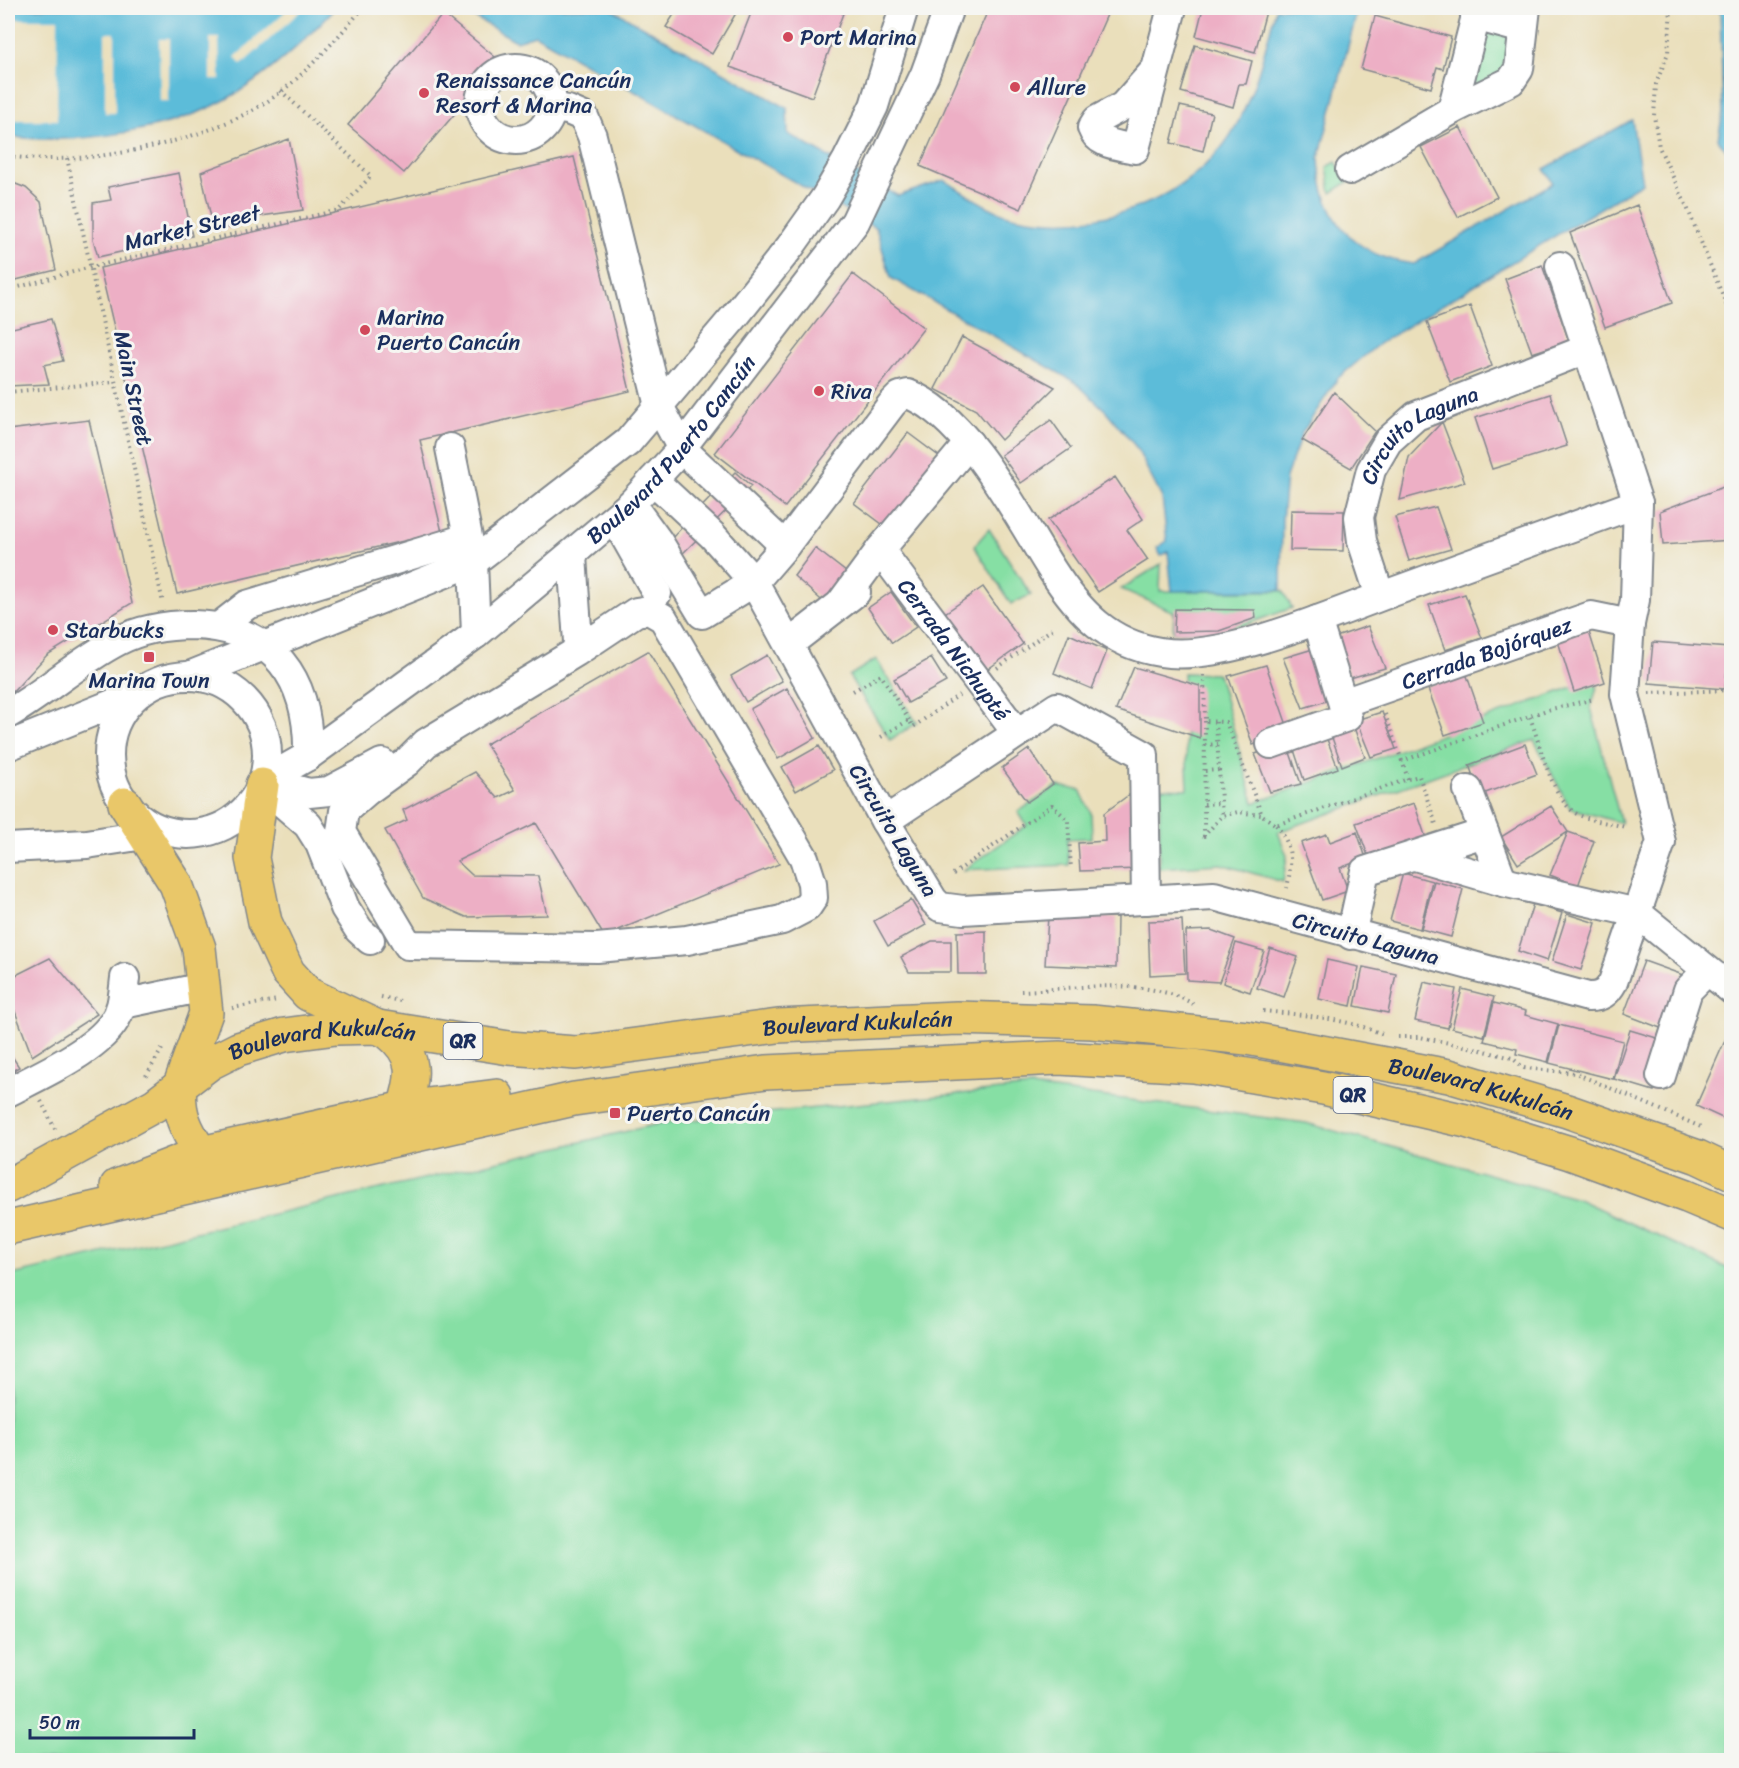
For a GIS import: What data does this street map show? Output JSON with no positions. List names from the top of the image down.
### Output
{
  "streets": {
    "main road": ["Boulevard Kukulcán", "QR"],
    "street": [
      "Circuito Laguna",
      "Boulevard Puerto Cancún",
      "Cerrada Nichupté",
      "Cerrada Bojórquez"
    ],
    "path": ["Market Street", "Main Street"]
  },
  "crossings": [
    ["Market Street", "Main Street"],
    ["Circuito Laguna", "Boulevard Puerto Cancún"],
    ["Circuito Laguna", "Cerrada Nichupté"],
    ["Circuito Laguna", "Cerrada Bojórquez"]
  ],
  "places": {
    "other": [
      "Port Marina",
      "Allure",
      "Renaissance Cancún Resort & Marina",
      "Marina Puerto Cancún",
      "Riva",
      "Starbucks"
    ],
    "transit": ["Marina Town", "Puerto Cancún"]
  },
  "scale_bar": "50 m"
}
